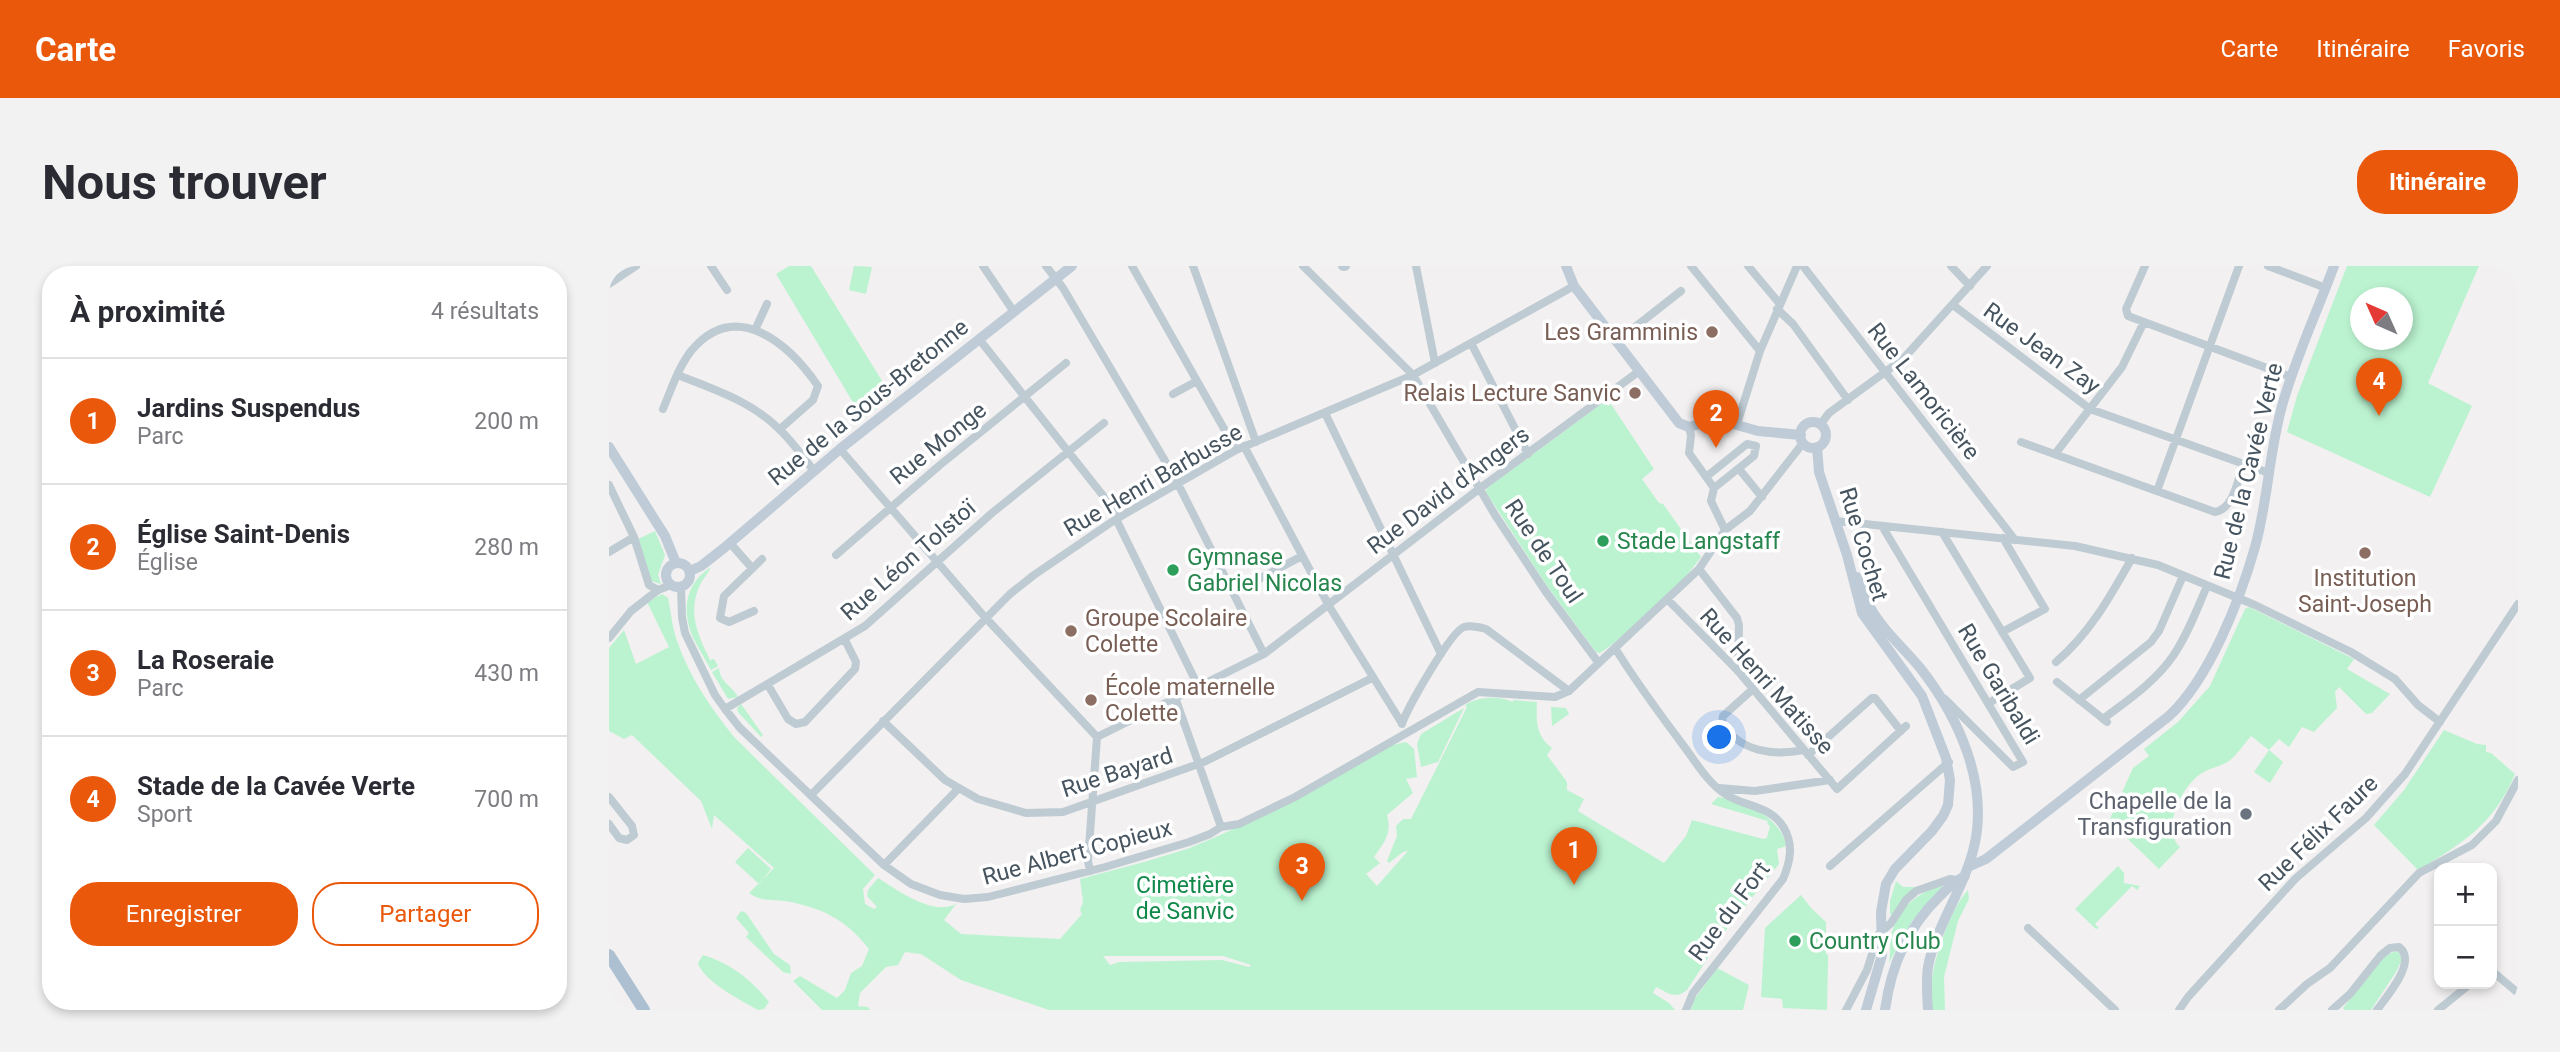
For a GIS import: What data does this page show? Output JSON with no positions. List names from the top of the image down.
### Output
{
  "streets": {
    "street": [
      "Rue Jean Zay",
      "Rue Lamoricière",
      "Rue de la Sous-Bretonne",
      "Rue Monge",
      "Rue de la Cavée Verte",
      "Rue Henri Barbusse",
      "Rue David d'Angers",
      "Rue Cochet",
      "Rue de Toul",
      "Rue Léon Tolstoï",
      "Rue Henri Matisse",
      "Rue Garibaldi",
      "Rue Bayard",
      "Rue Félix Faure",
      "Rue Albert Copieux",
      "Rue du Fort"
    ]
  },
  "crossings": [
    ["Rue Jean Zay", "Rue de la Cavée Verte"],
    ["Rue de la Sous-Bretonne", "Rue Albert Copieux"],
    ["Rue Henri Barbusse", "Rue de Toul"],
    ["Rue Henri Barbusse", "Rue Bayard"],
    ["Rue Henri Barbusse", "Rue Albert Copieux"],
    ["Rue David d'Angers", "Rue de Toul"],
    ["Rue Léon Tolstoï", "Rue Albert Copieux"]
  ],
  "parks": ["Cimetière de Sanvic"],
  "places": [
    "Les Gramminis",
    "Relais Lecture Sanvic",
    "Stade Langstaff",
    "Institution Saint-Joseph",
    "Gymnase Gabriel Nicolas",
    "Groupe Scolaire Colette",
    "École maternelle Colette",
    "Chapelle de la Transfiguration",
    "Country Club"
  ],
  "north": "top left",
  "page": {
    "header": "Carte",
    "nav": ["Carte", "Itinéraire", "Favoris"],
    "buttons": [
      "Itinéraire",
      ["Enregistrer", "Partager"]
    ],
    "title": "Nous trouver",
    "heading": ["À proximité", "4 résultats"],
    "list": [
      {
        "mark": "1",
        "name": "Jardins Suspendus",
        "note": "Parc",
        "value": "200 m"
      },
      {
        "mark": "2",
        "name": "Église Saint-Denis",
        "note": "Église",
        "value": "280 m"
      },
      {
        "mark": "3",
        "name": "La Roseraie",
        "note": "Parc",
        "value": "430 m"
      },
      {
        "mark": "4",
        "name": "Stade de la Cavée Verte",
        "note": "Sport",
        "value": "700 m"
      }
    ],
    "pins": [
      "4",
      "2",
      "1",
      "3"
    ],
    "map_buttons": ["+", "−"]
  }
}
